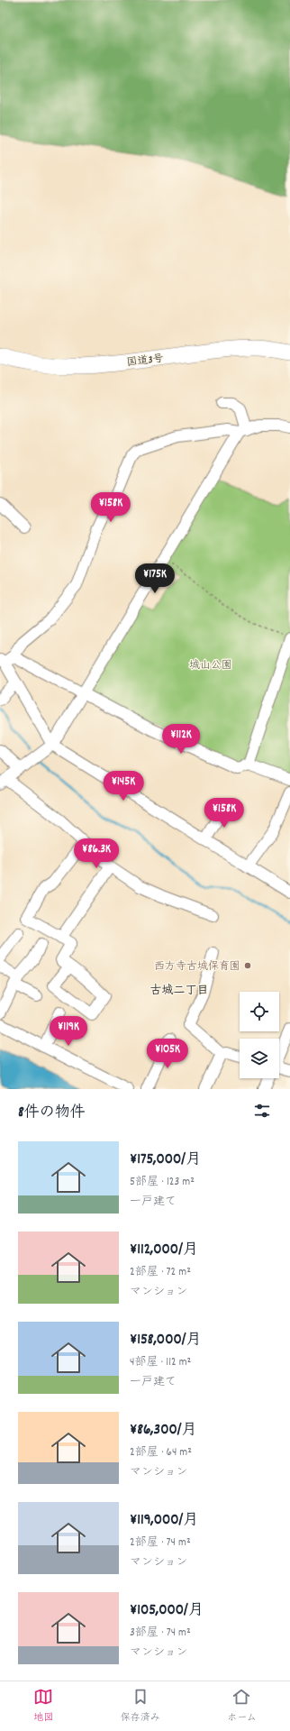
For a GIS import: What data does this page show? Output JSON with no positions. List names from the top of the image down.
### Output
{
  "streets": {
    "highway": ["国道3号"]
  },
  "districts": ["古城二丁目"],
  "parks": ["城山公園"],
  "places": ["西方寺古城保育園"],
  "page": {
    "price": [
      "¥158K",
      "¥175K",
      "¥112K",
      "¥145K",
      "¥158K",
      "¥86.3K",
      "¥119K",
      "¥105K"
    ],
    "heading": "8件の物件",
    "list": [
      {
        "name": "¥175,000/月",
        "note": "5部屋 · 123 m² · 一戸建て"
      },
      {
        "name": "¥112,000/月",
        "note": "2部屋 · 72 m² · マンション"
      },
      {
        "name": "¥158,000/月",
        "note": "4部屋 · 112 m² · 一戸建て"
      },
      {
        "name": "¥86,300/月",
        "note": "2部屋 · 64 m² · マンション"
      },
      {
        "name": "¥119,000/月",
        "note": "2部屋 · 74 m² · マンション"
      },
      {
        "name": "¥105,000/月",
        "note": "3部屋 · 74 m² · マンション"
      }
    ],
    "tabs": ["地図", "保存済み", "ホーム"]
  }
}
